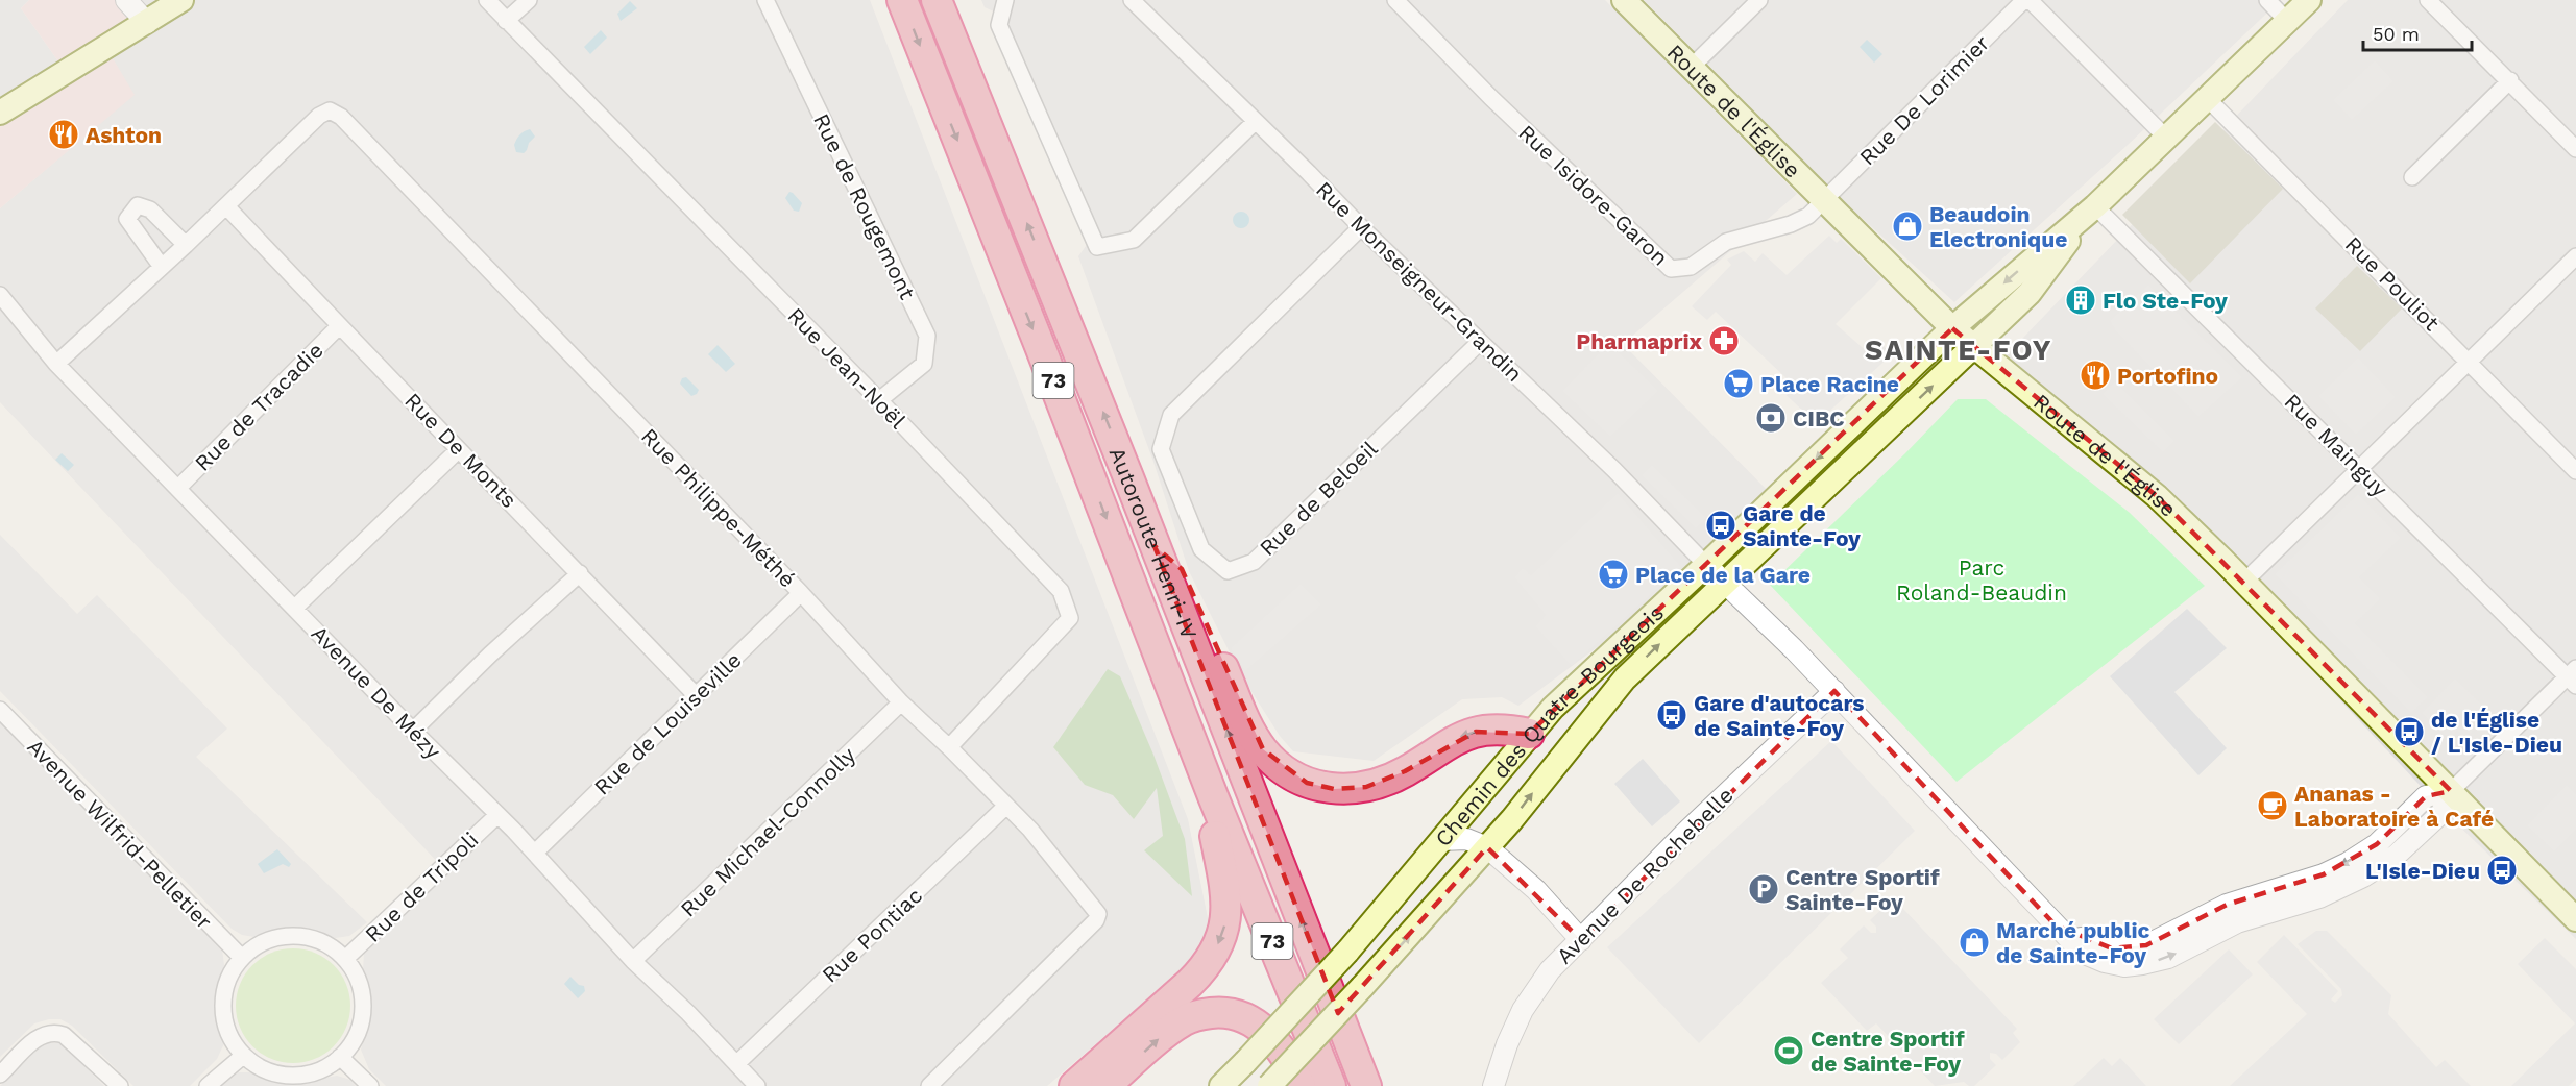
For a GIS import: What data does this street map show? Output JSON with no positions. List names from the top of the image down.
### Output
{
  "streets": {
    "highway": ["73", "Autoroute Henri-IV"],
    "main road": ["Route de l'Église", "Chemin des Quatre-Bourgeois"],
    "street": [
      "Rue De Lorimier",
      "Rue Isidore-Garon",
      "Rue de Rougemont",
      "Rue Monseigneur-Grandin",
      "Rue Pouliot",
      "Rue Jean-Noël",
      "Rue de Tracadie",
      "Rue Mainguy",
      "Rue De Monts",
      "Rue de Beloeil",
      "Rue Philippe-Méthé",
      "Avenue De Mézy",
      "Rue de Louiseville",
      "Rue Michael-Connolly",
      "Avenue Wilfrid-Pelletier",
      "Avenue De Rochebelle",
      "Rue de Tripoli",
      "Rue Pontiac"
    ]
  },
  "crossings": [
    ["Rue De Lorimier", "Route de l'Église"],
    ["Rue De Lorimier", "Rue Isidore-Garon"],
    ["Route de l'Église", "Rue Isidore-Garon"],
    ["Route de l'Église", "Chemin des Quatre-Bourgeois"],
    ["Rue de Rougemont", "Rue Jean-Noël"],
    ["Rue Monseigneur-Grandin", "Rue de Beloeil"],
    ["Rue Monseigneur-Grandin", "Chemin des Quatre-Bourgeois"],
    ["Rue Pouliot", "Chemin des Quatre-Bourgeois"],
    ["Rue Jean-Noël", "Rue Philippe-Méthé"],
    ["Rue de Tracadie", "Rue De Monts"],
    ["Rue de Tracadie", "Avenue De Mézy"],
    ["Rue Mainguy", "Chemin des Quatre-Bourgeois"],
    ["Rue De Monts", "Rue Philippe-Méthé"],
    ["Rue De Monts", "Rue de Louiseville"],
    ["Rue Philippe-Méthé", "Rue de Louiseville"],
    ["Rue Philippe-Méthé", "Rue Michael-Connolly"],
    ["Rue Philippe-Méthé", "Rue Pontiac"],
    ["Avenue De Mézy", "Rue de Louiseville"],
    ["Avenue De Mézy", "Rue Michael-Connolly"],
    ["Avenue De Mézy", "Rue de Tripoli"],
    ["Avenue De Mézy", "Rue Pontiac"],
    ["Avenue Wilfrid-Pelletier", "Rue de Tripoli"]
  ],
  "districts": ["SAINTE-FOY"],
  "parks": ["Parc Roland-Beaudin"],
  "places": {
    "restaurant": ["Ashton", "Portofino"],
    "shop": ["Beaudoin Electronique", "Marché public de Sainte-Foy"],
    "building": ["Flo Ste-Foy"],
    "pharmacy": ["Pharmaprix"],
    "supermarket": ["Place Racine", "Place de la Gare"],
    "bank": ["CIBC"],
    "bus stop": [
      "Gare de Sainte-Foy",
      "Gare d'autocars de Sainte-Foy",
      "de l'Église / L'Isle-Dieu",
      "L'Isle-Dieu"
    ],
    "cafe": ["Ananas - Laboratoire à Café"],
    "parking": ["Centre Sportif Sainte-Foy"],
    "sports": ["Centre Sportif de Sainte-Foy"]
  },
  "scale_bar": "50 m"
}
